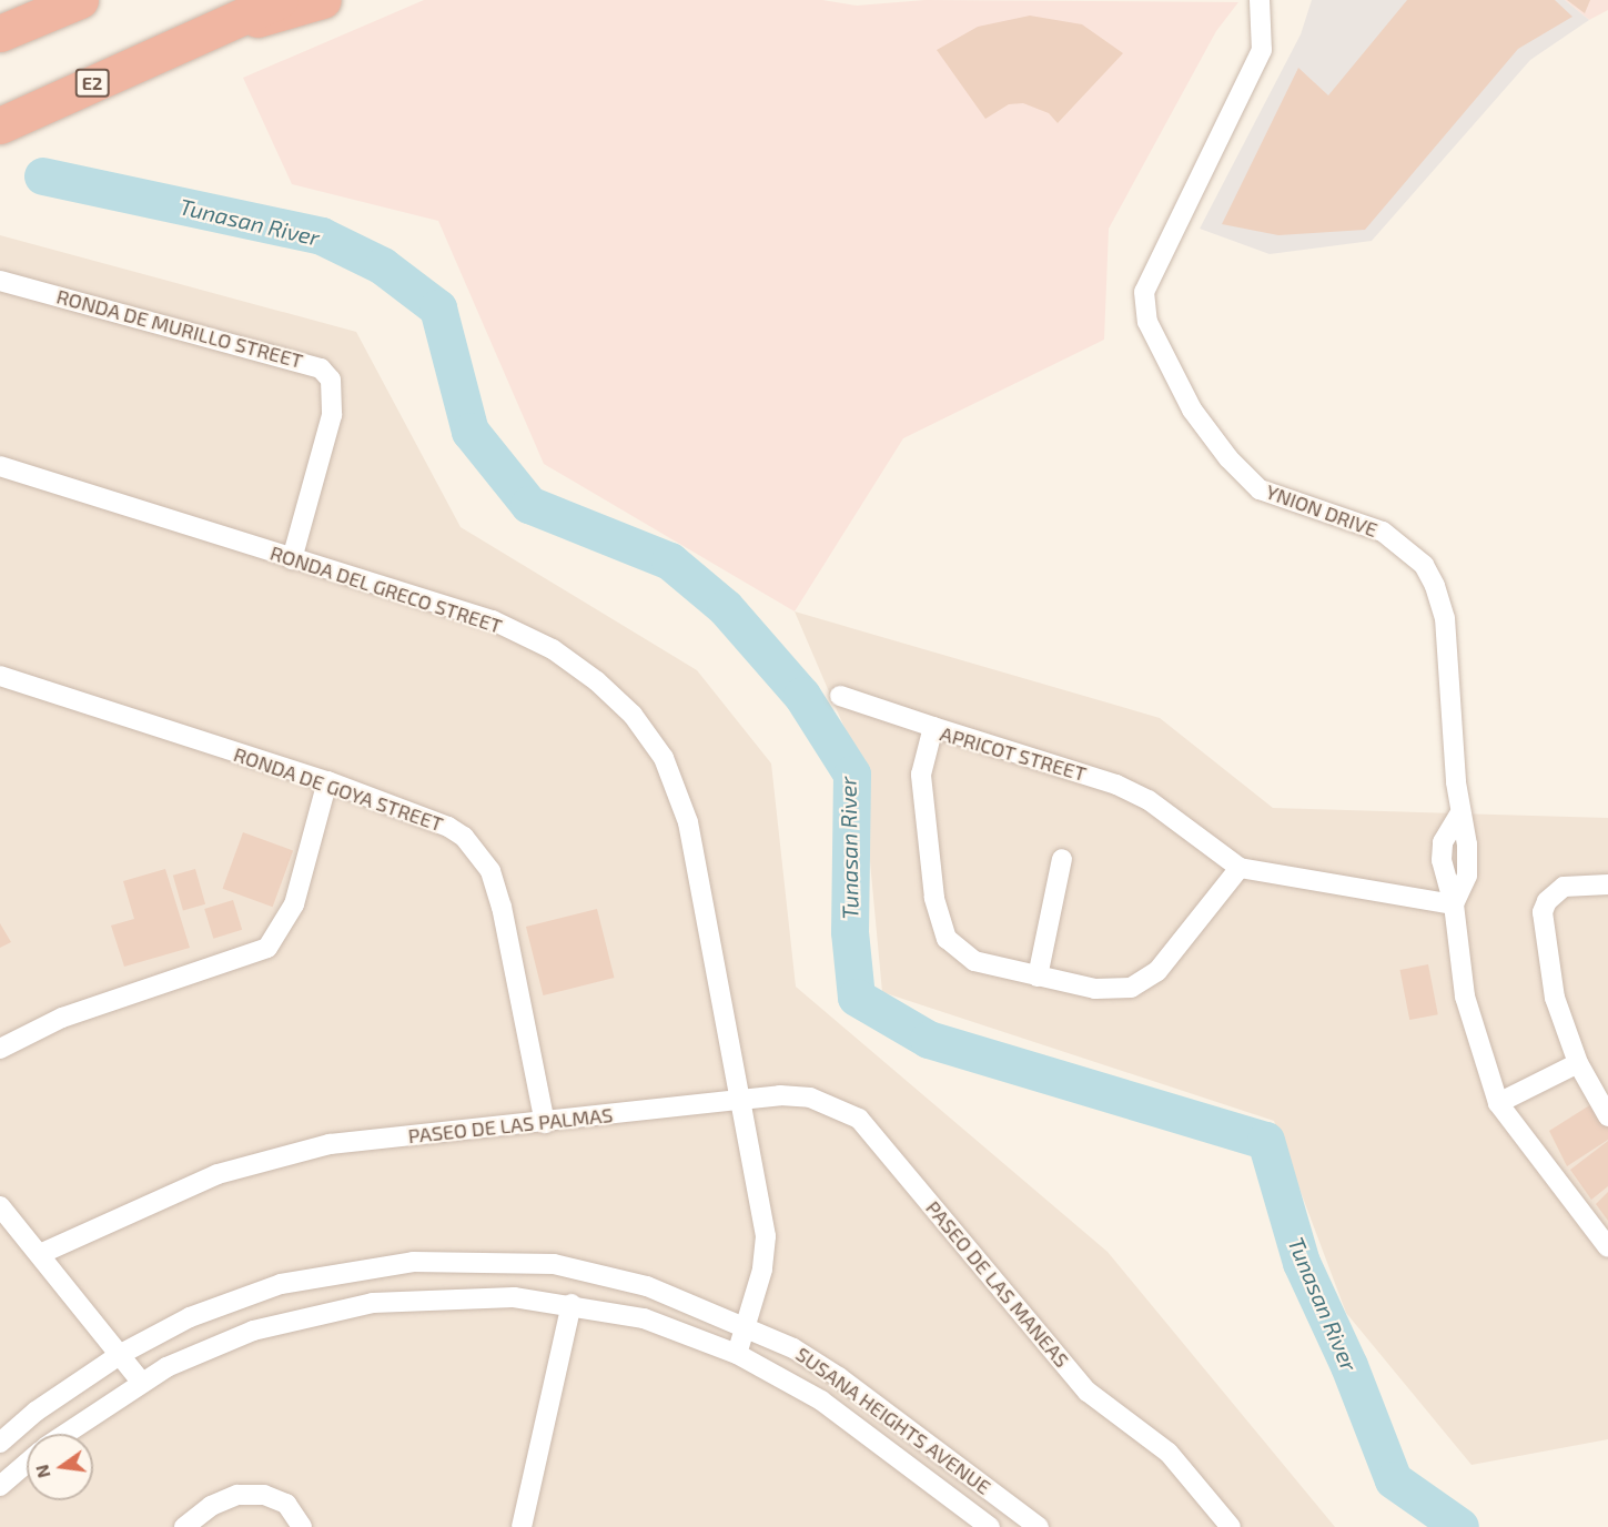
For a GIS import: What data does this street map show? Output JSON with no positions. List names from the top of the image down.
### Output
{
  "streets": {
    "highway": ["E2"],
    "street": [
      "RONDA DE MURILLO STREET",
      "YNION DRIVE",
      "RONDA DEL GRECO STREET",
      "APRICOT STREET",
      "RONDA DE GOYA STREET",
      "PASEO DE LAS PALMAS",
      "PASEO DE LAS MANEAS",
      "SUSANA HEIGHTS AVENUE"
    ]
  },
  "crossings": [
    ["RONDA DE MURILLO STREET", "RONDA DEL GRECO STREET"],
    ["YNION DRIVE", "APRICOT STREET"],
    ["RONDA DEL GRECO STREET", "PASEO DE LAS PALMAS"],
    ["RONDA DEL GRECO STREET", "PASEO DE LAS MANEAS"],
    ["RONDA DE GOYA STREET", "PASEO DE LAS PALMAS"],
    ["PASEO DE LAS PALMAS", "PASEO DE LAS MANEAS"]
  ],
  "water": ["Tunasan River"],
  "north": "left"
}
